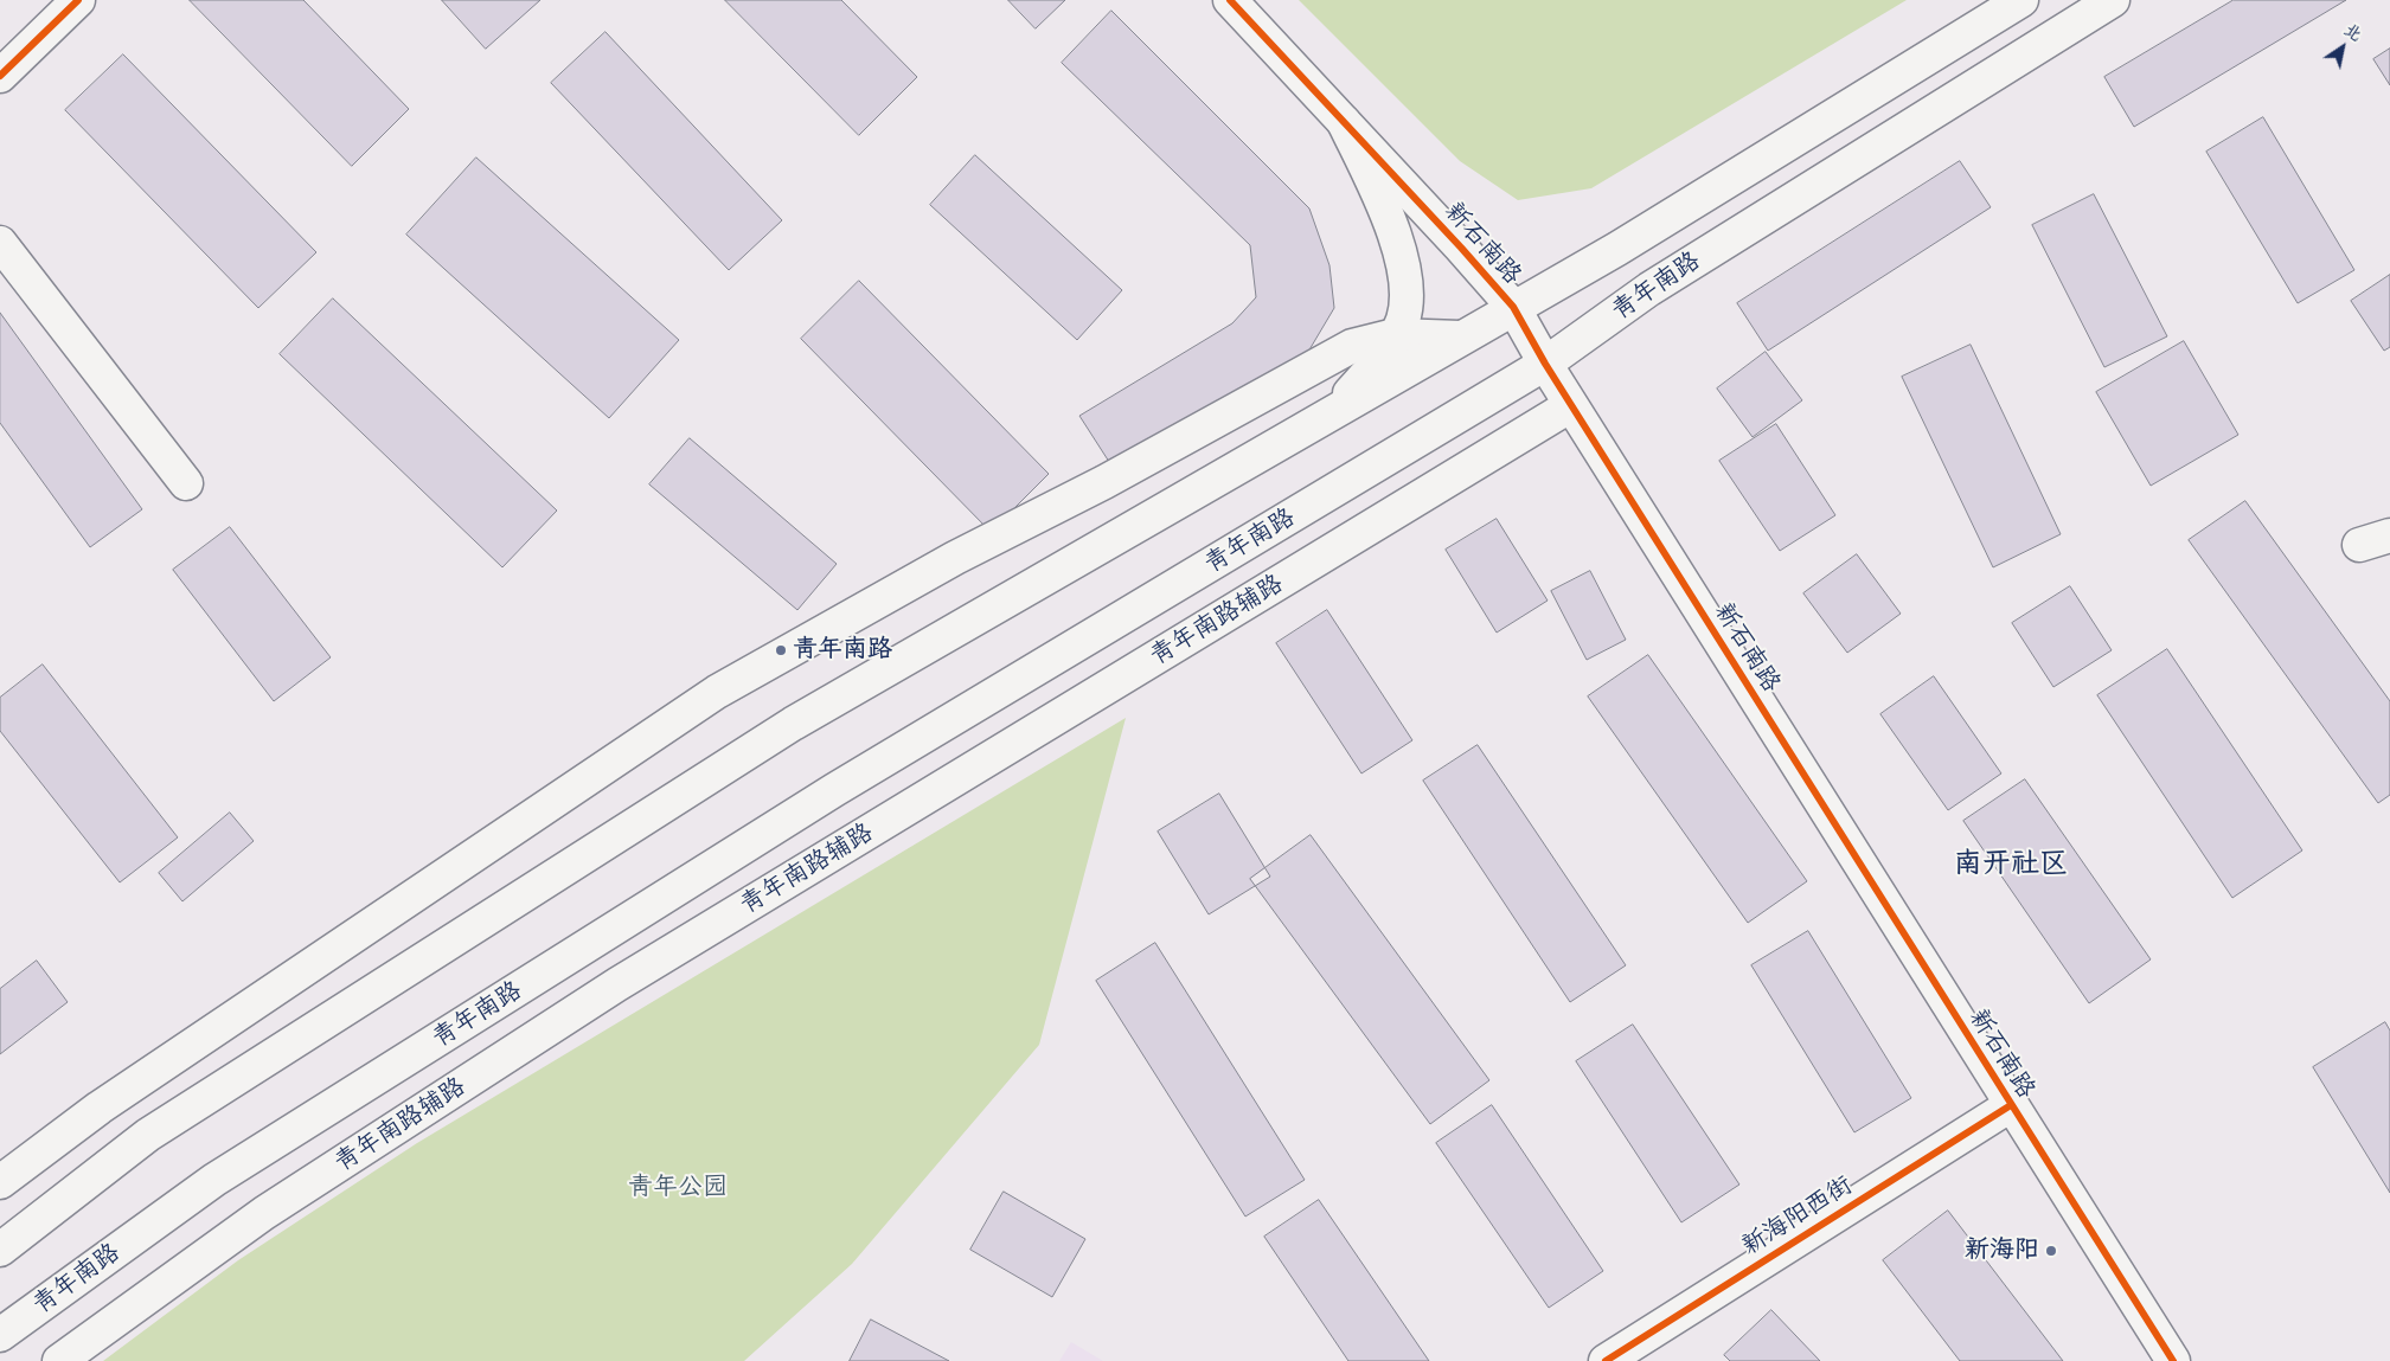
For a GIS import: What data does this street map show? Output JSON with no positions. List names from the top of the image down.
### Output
{
  "streets": {
    "main road": [
      "新石南路",
      "青年南路",
      "青年南路辅路",
      "新海阳西街"
    ]
  },
  "crossings": [
    ["新石南路", "青年南路"],
    ["新石南路", "青年南路辅路"],
    ["新石南路", "新海阳西街"]
  ],
  "districts": ["南开社区"],
  "parks": ["青年公园"],
  "places": ["青年南路", "新海阳"],
  "north": "top right"
}
